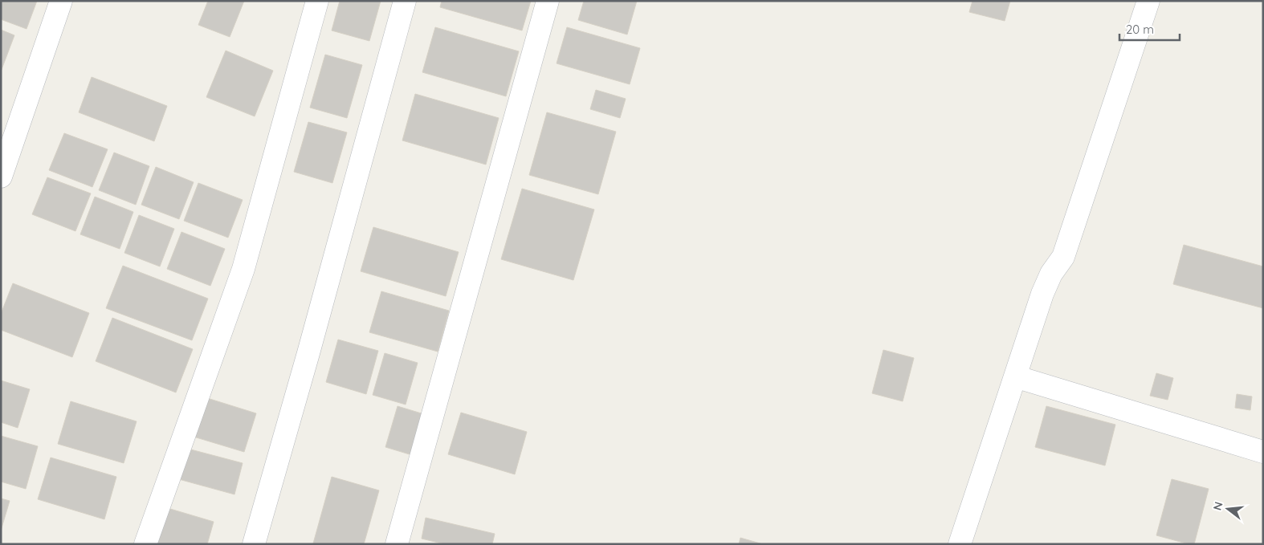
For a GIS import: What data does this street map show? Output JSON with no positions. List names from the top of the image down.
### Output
{
  "scale_bar": "20 m",
  "north": "left"
}
